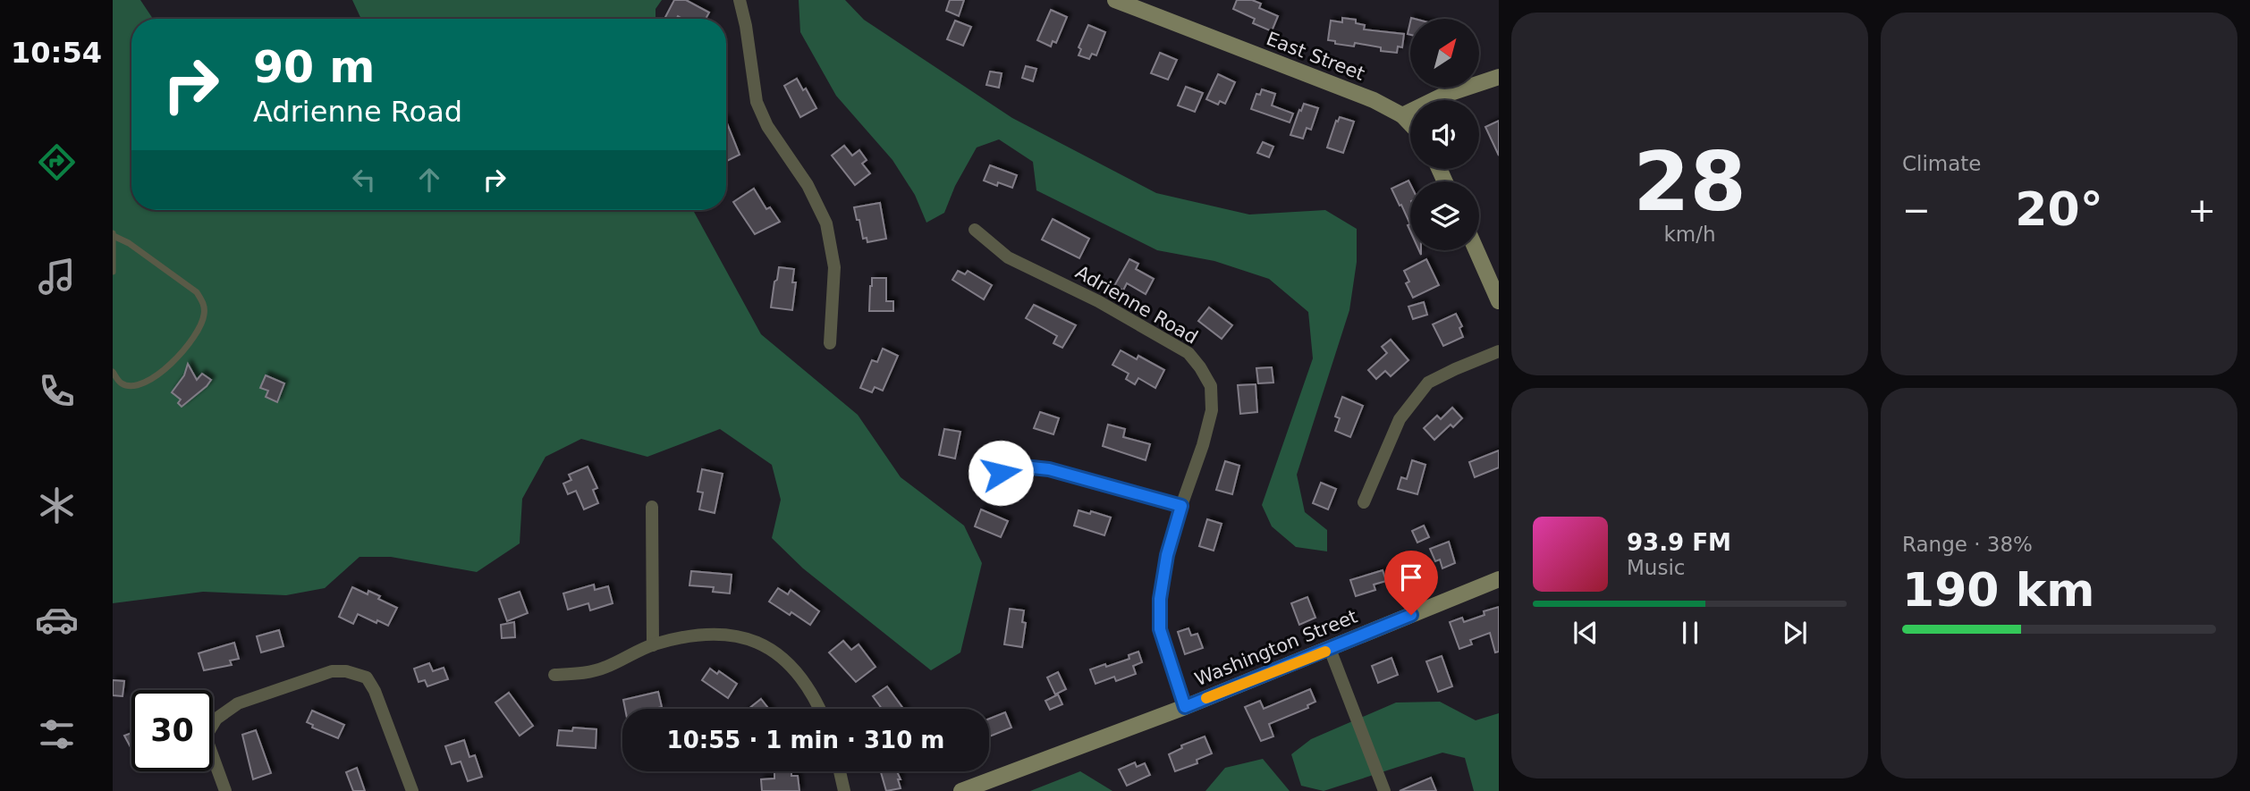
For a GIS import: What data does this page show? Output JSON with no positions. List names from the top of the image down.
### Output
{
  "streets": {
    "main road": ["East Street", "Washington Street"],
    "street": ["Adrienne Road"]
  },
  "crossings": [
    ["Adrienne Road", "Washington Street"]
  ],
  "north": "top right",
  "page": {
    "tabs": "10:54",
    "tile": [
      ["28", "km/h"],
      "Climate",
      ["Range · 38%", "190 km"]
    ],
    "turn": ["90 m", "Adrienne Road"],
    "heat": ["−", "20°", "+"],
    "song": ["93.9 FM", "Music"],
    "limit": "30",
    "trip": "10:55 · 1 min · 310 m"
  }
}
